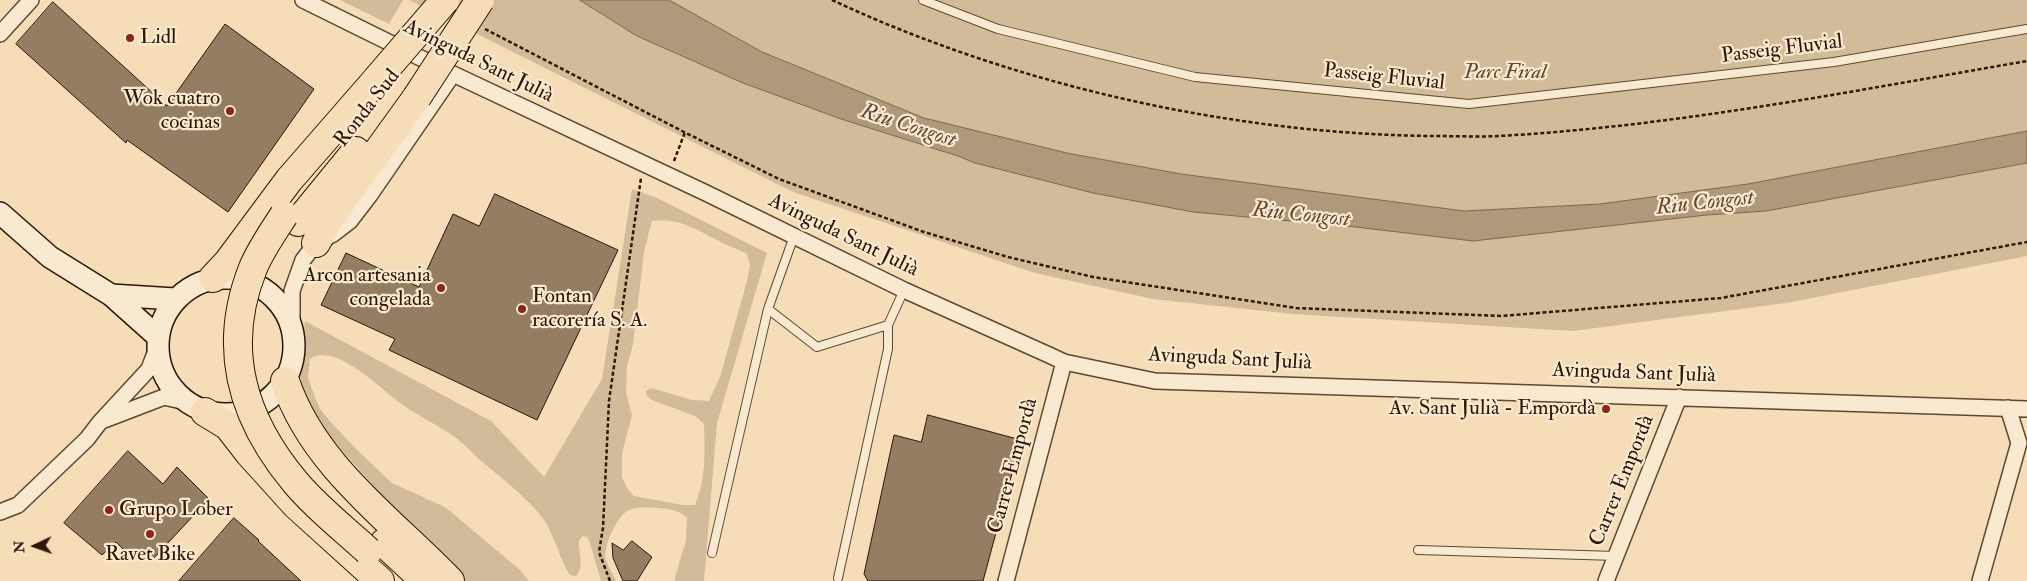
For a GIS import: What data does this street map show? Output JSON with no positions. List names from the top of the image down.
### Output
{
  "streets": {
    "highway": ["Ronda Sud"],
    "street": ["Avinguda Sant Julià", "Carrer Empordà"],
    "lane": ["Passeig Fluvial"]
  },
  "crossings": [
    ["Avinguda Sant Julià", "Carrer Empordà"]
  ],
  "water": ["Riu Congost"],
  "parks": ["Parc Firal"],
  "places": [
    "Lidl",
    "Wok cuatro cocinas",
    "Arcon artesania congelada",
    "Fontan racorería S. A.",
    "Av. Sant Julià - Empordà",
    "Grupo Lober",
    "Ravet Bike"
  ],
  "north": "left"
}
